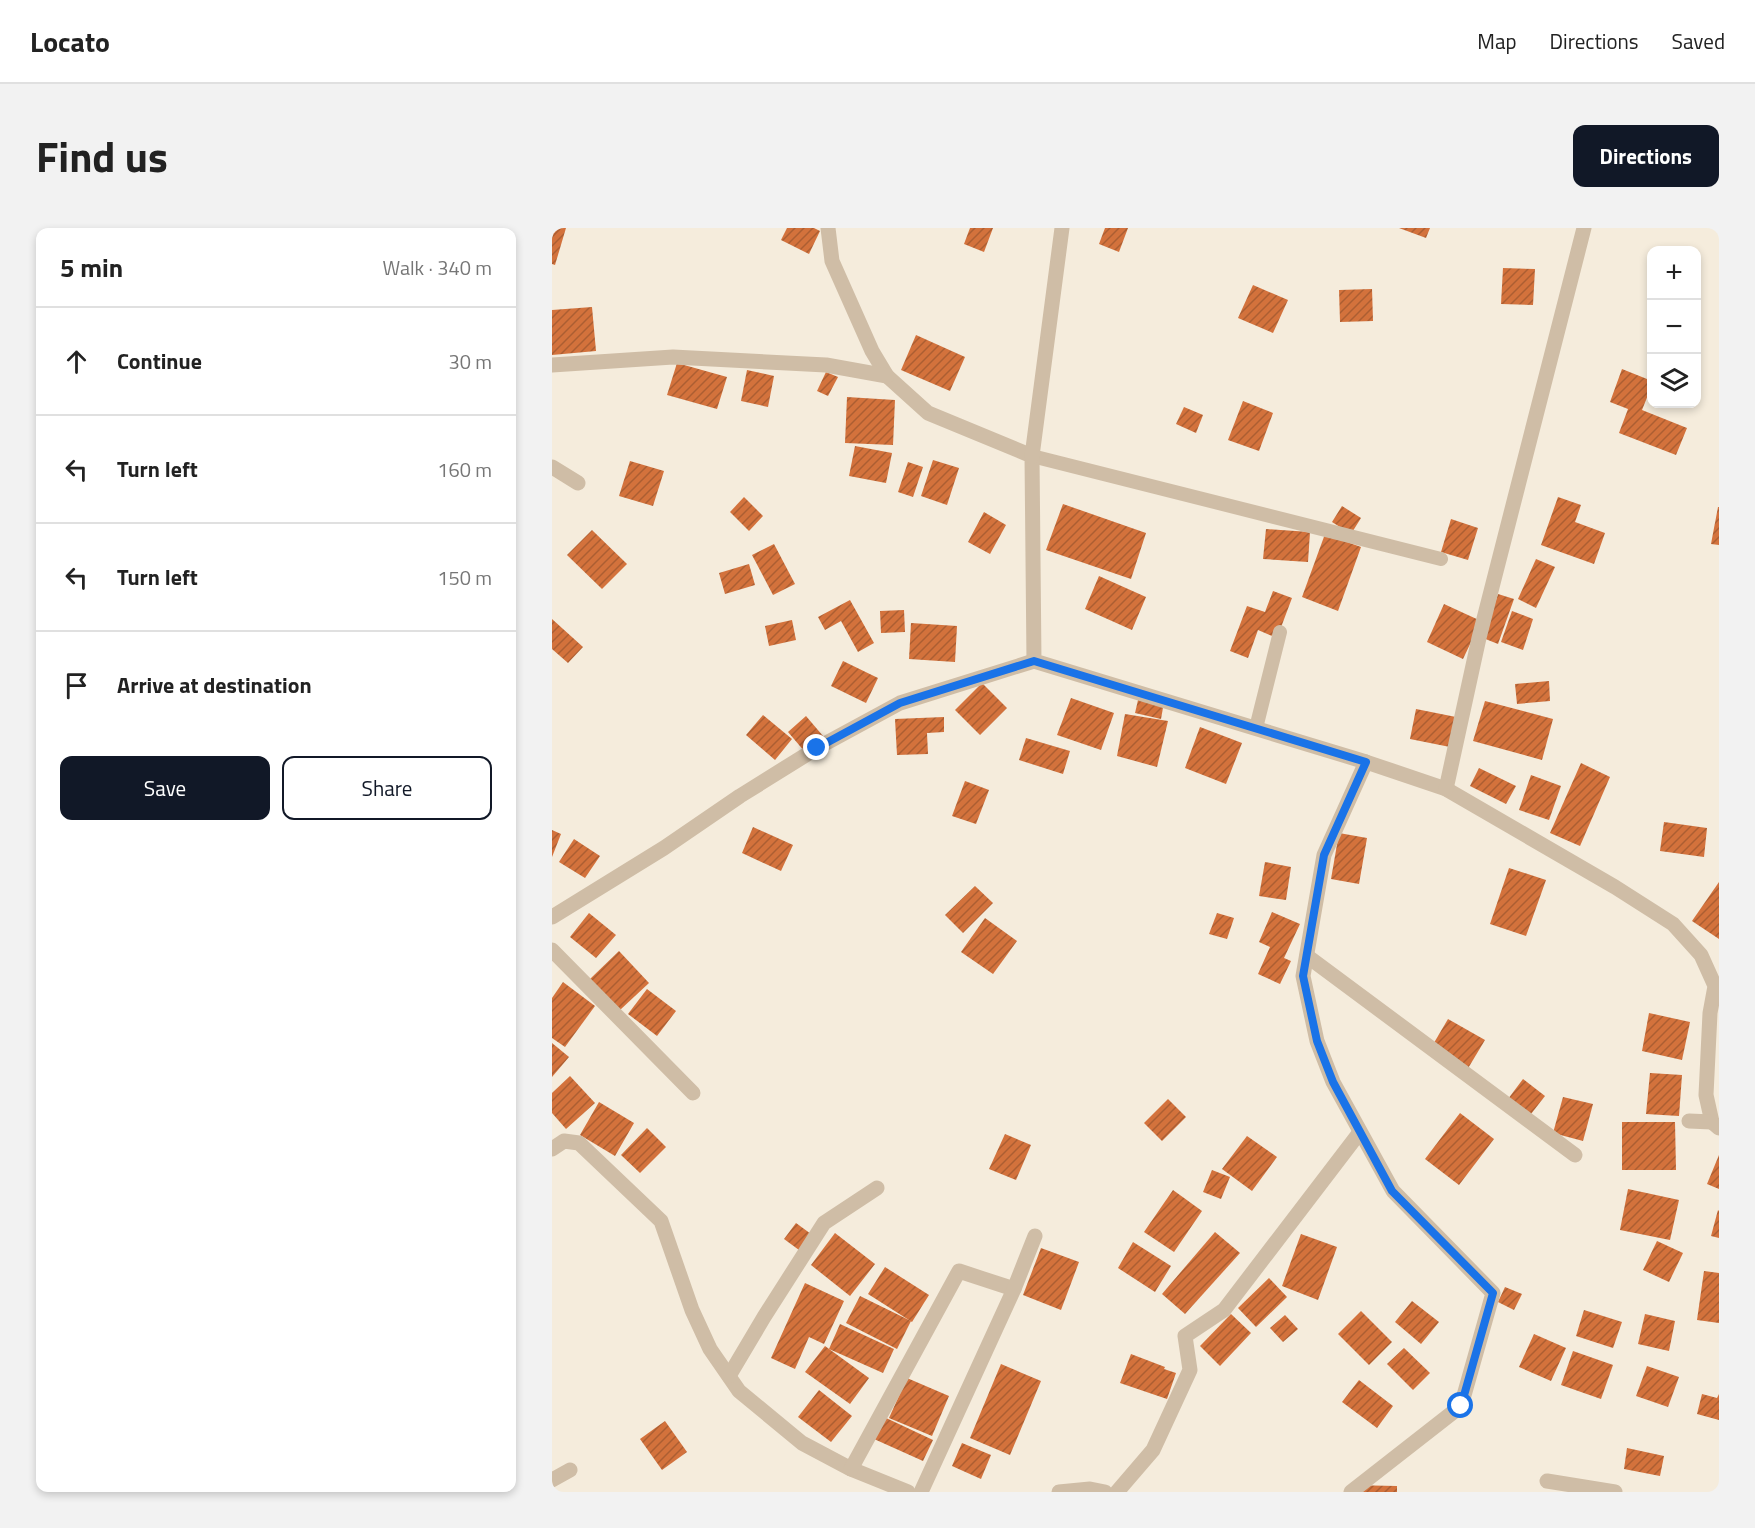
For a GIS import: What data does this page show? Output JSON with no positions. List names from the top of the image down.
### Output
{
  "page": {
    "header": "Locato",
    "nav": ["Map", "Directions", "Saved"],
    "title": "Find us",
    "buttons": [
      "Directions",
      ["Save", "Share"]
    ],
    "heading": ["5 min", "Walk · 340 m"],
    "map_buttons": ["+", "−"],
    "list": [
      ["Continue", "30 m"],
      ["Turn left", "160 m"],
      ["Turn left", "150 m"],
      "Arrive at destination"
    ]
  }
}
